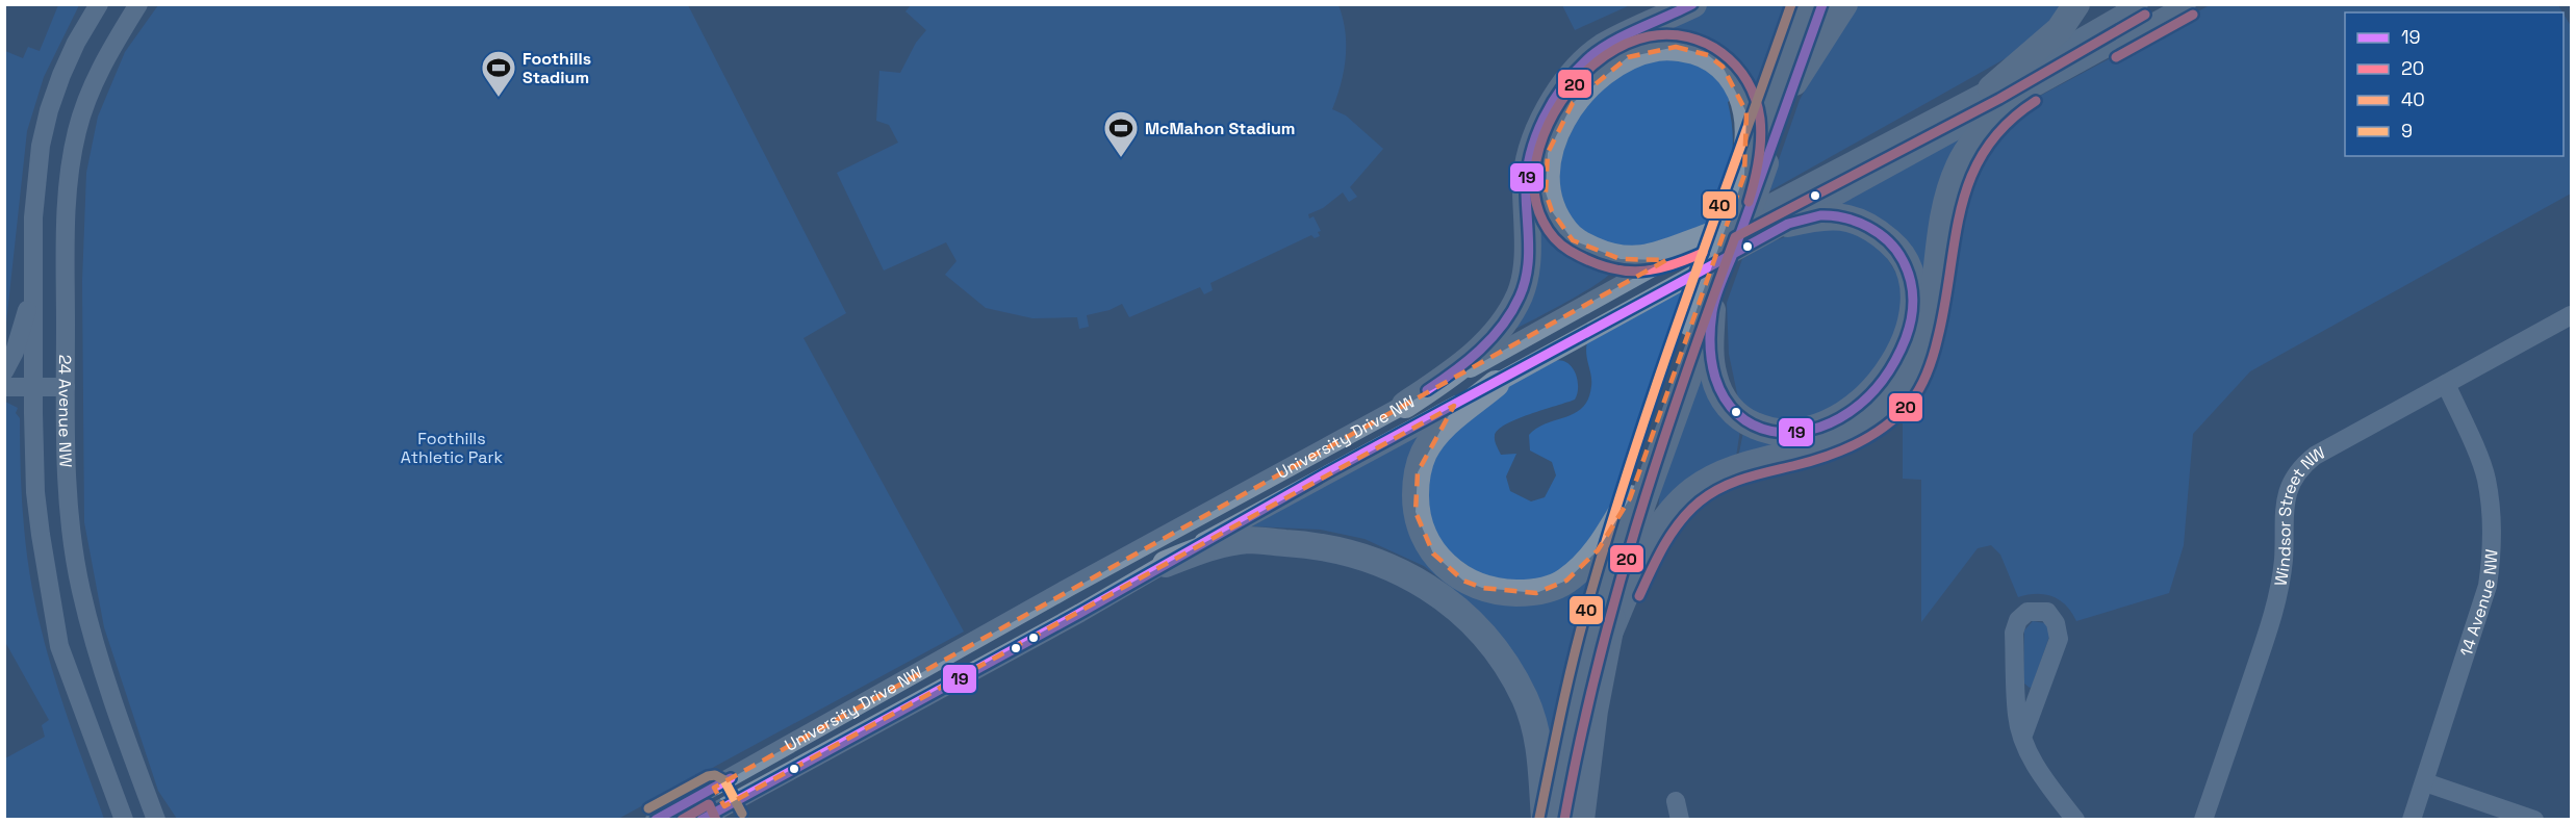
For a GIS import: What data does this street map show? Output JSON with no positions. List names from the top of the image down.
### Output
{
  "streets": {
    "street": [
      "24 Avenue NW",
      "University Drive NW",
      "Windsor Street NW",
      "14 Avenue NW"
    ]
  },
  "crossings": [
    ["Windsor Street NW", "14 Avenue NW"]
  ],
  "parks": ["Foothills Athletic Park"],
  "places": {
    "sports": ["Foothills Stadium", "McMahon Stadium"]
  },
  "lines": [
    "transit line 19",
    "transit line 40",
    "transit line 20",
    "transit line 9"
  ],
  "legend": [
    "19",
    "20",
    "40",
    "9"
  ]
}
